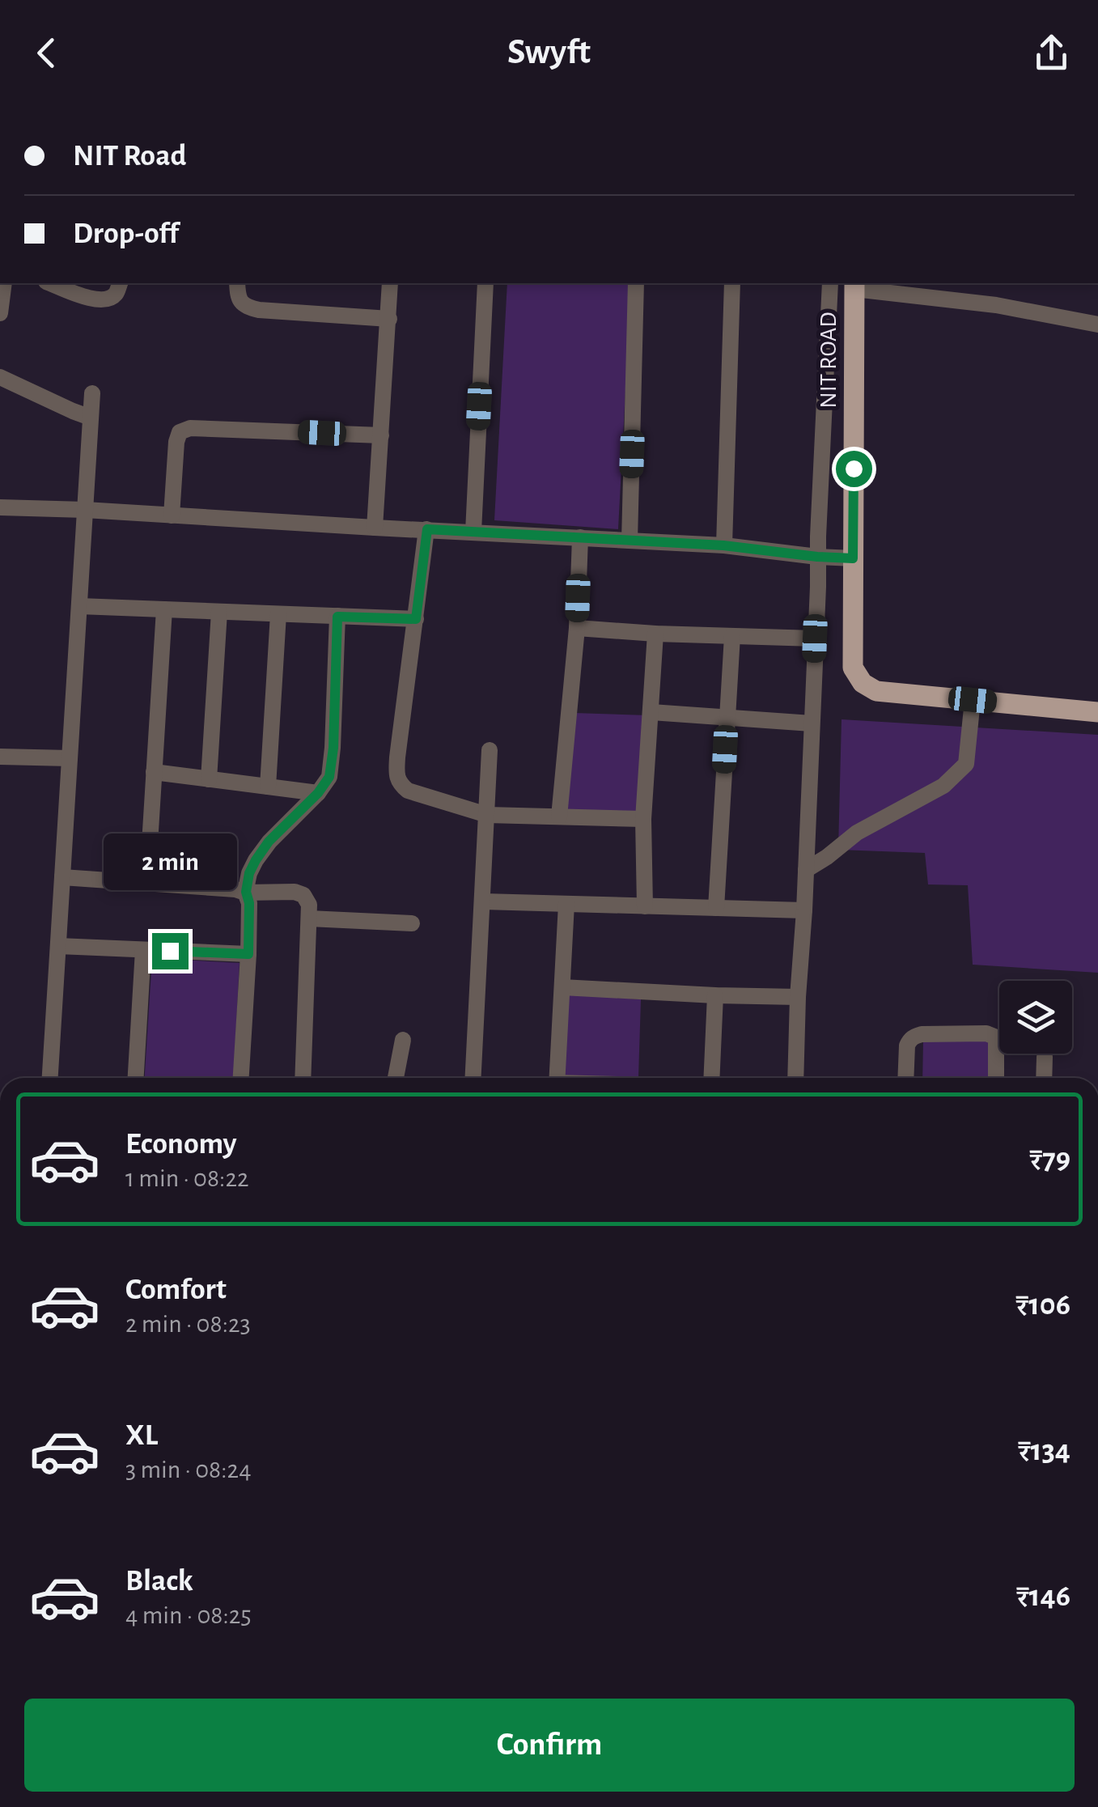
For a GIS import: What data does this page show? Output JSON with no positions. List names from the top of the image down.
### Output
{
  "streets": {
    "main road": ["NIT ROAD"]
  },
  "page": {
    "header": "Swyft",
    "banner": ["NIT Road", "Drop-off"],
    "bubble": "2 min",
    "list": [
      {
        "name": "Economy",
        "note": "1 min · 08:22",
        "value": "₹79"
      },
      {
        "name": "Comfort",
        "note": "2 min · 08:23",
        "value": "₹106"
      },
      {
        "name": "XL",
        "note": "3 min · 08:24",
        "value": "₹134"
      },
      {
        "name": "Black",
        "note": "4 min · 08:25",
        "value": "₹146"
      }
    ],
    "buttons": "Confirm"
  }
}
